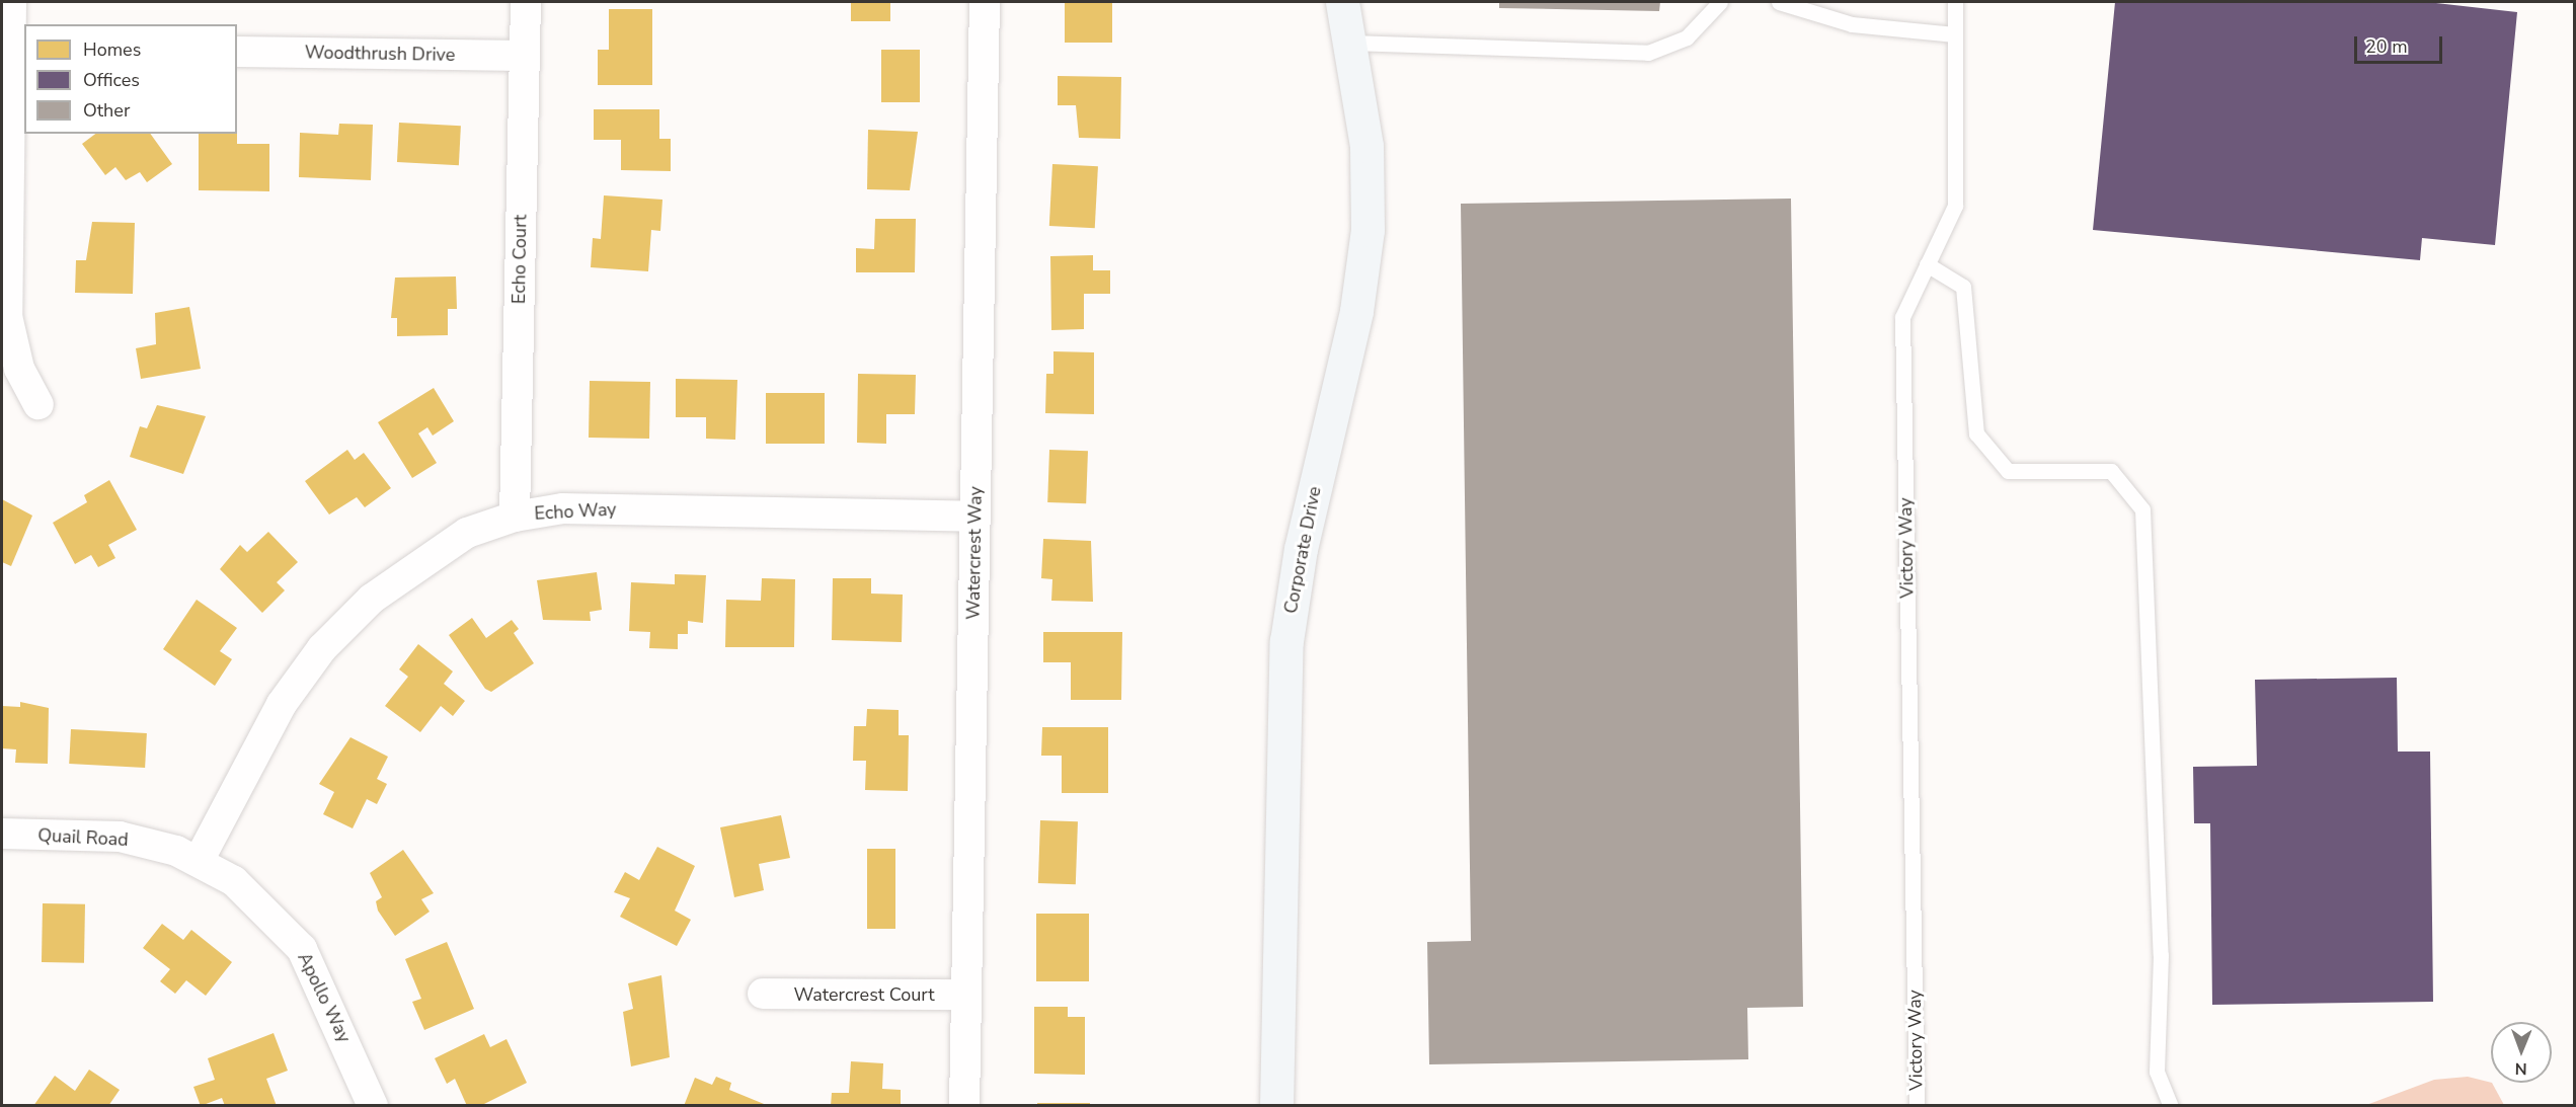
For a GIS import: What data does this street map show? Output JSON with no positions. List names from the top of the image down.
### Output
{
  "streets": {
    "street": [
      "Woodthrush Drive",
      "Echo Court",
      "Echo Way",
      "Corporate Drive",
      "Watercrest Way",
      "Quail Road",
      "Watercrest Court",
      "Apollo Way"
    ],
    "lane": ["Victory Way"]
  },
  "crossings": [
    ["Woodthrush Drive", "Echo Court"],
    ["Echo Court", "Echo Way"],
    ["Echo Way", "Watercrest Way"],
    ["Echo Way", "Quail Road"],
    ["Echo Way", "Apollo Way"],
    ["Watercrest Way", "Watercrest Court"],
    ["Quail Road", "Apollo Way"]
  ],
  "legend": ["Homes", "Offices", "Other"],
  "scale_bar": "20 m",
  "north": "bottom"
}
